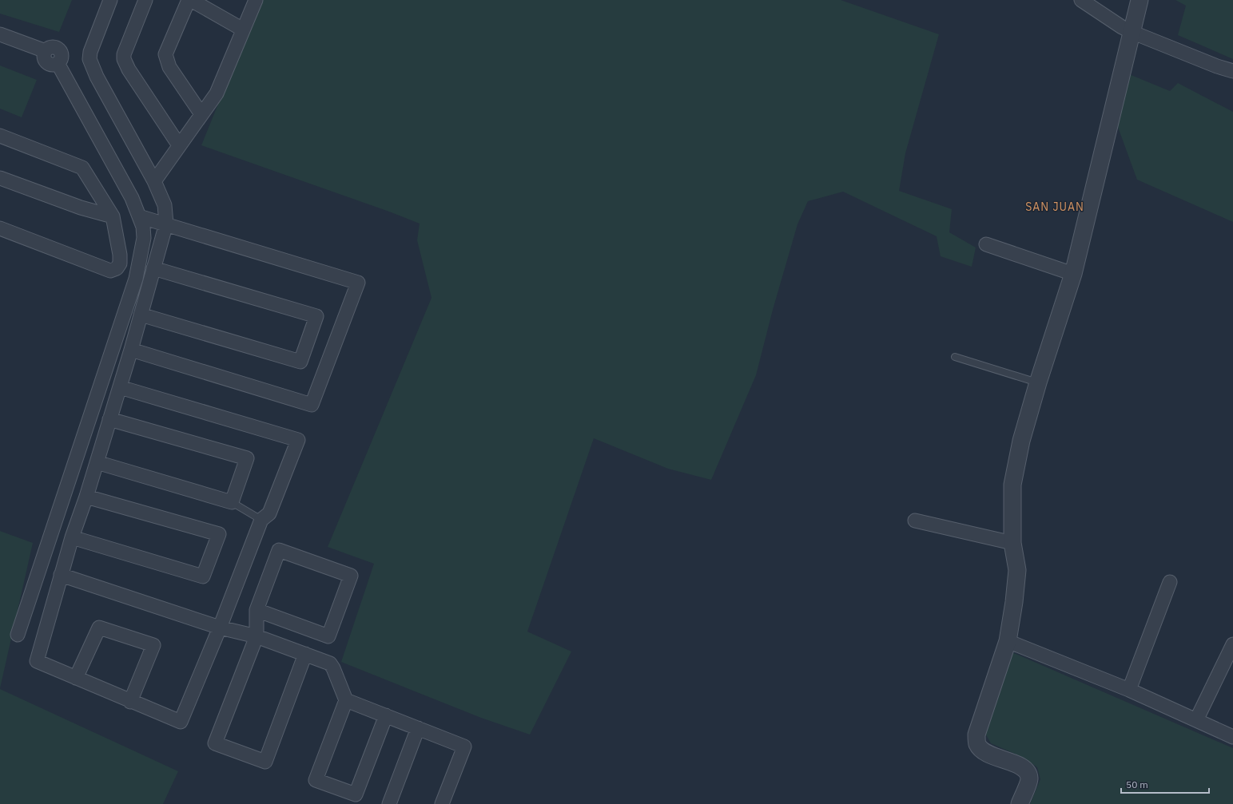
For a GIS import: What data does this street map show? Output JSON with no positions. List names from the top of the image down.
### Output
{
  "districts": ["SAN JUAN"],
  "scale_bar": "50 m"
}
